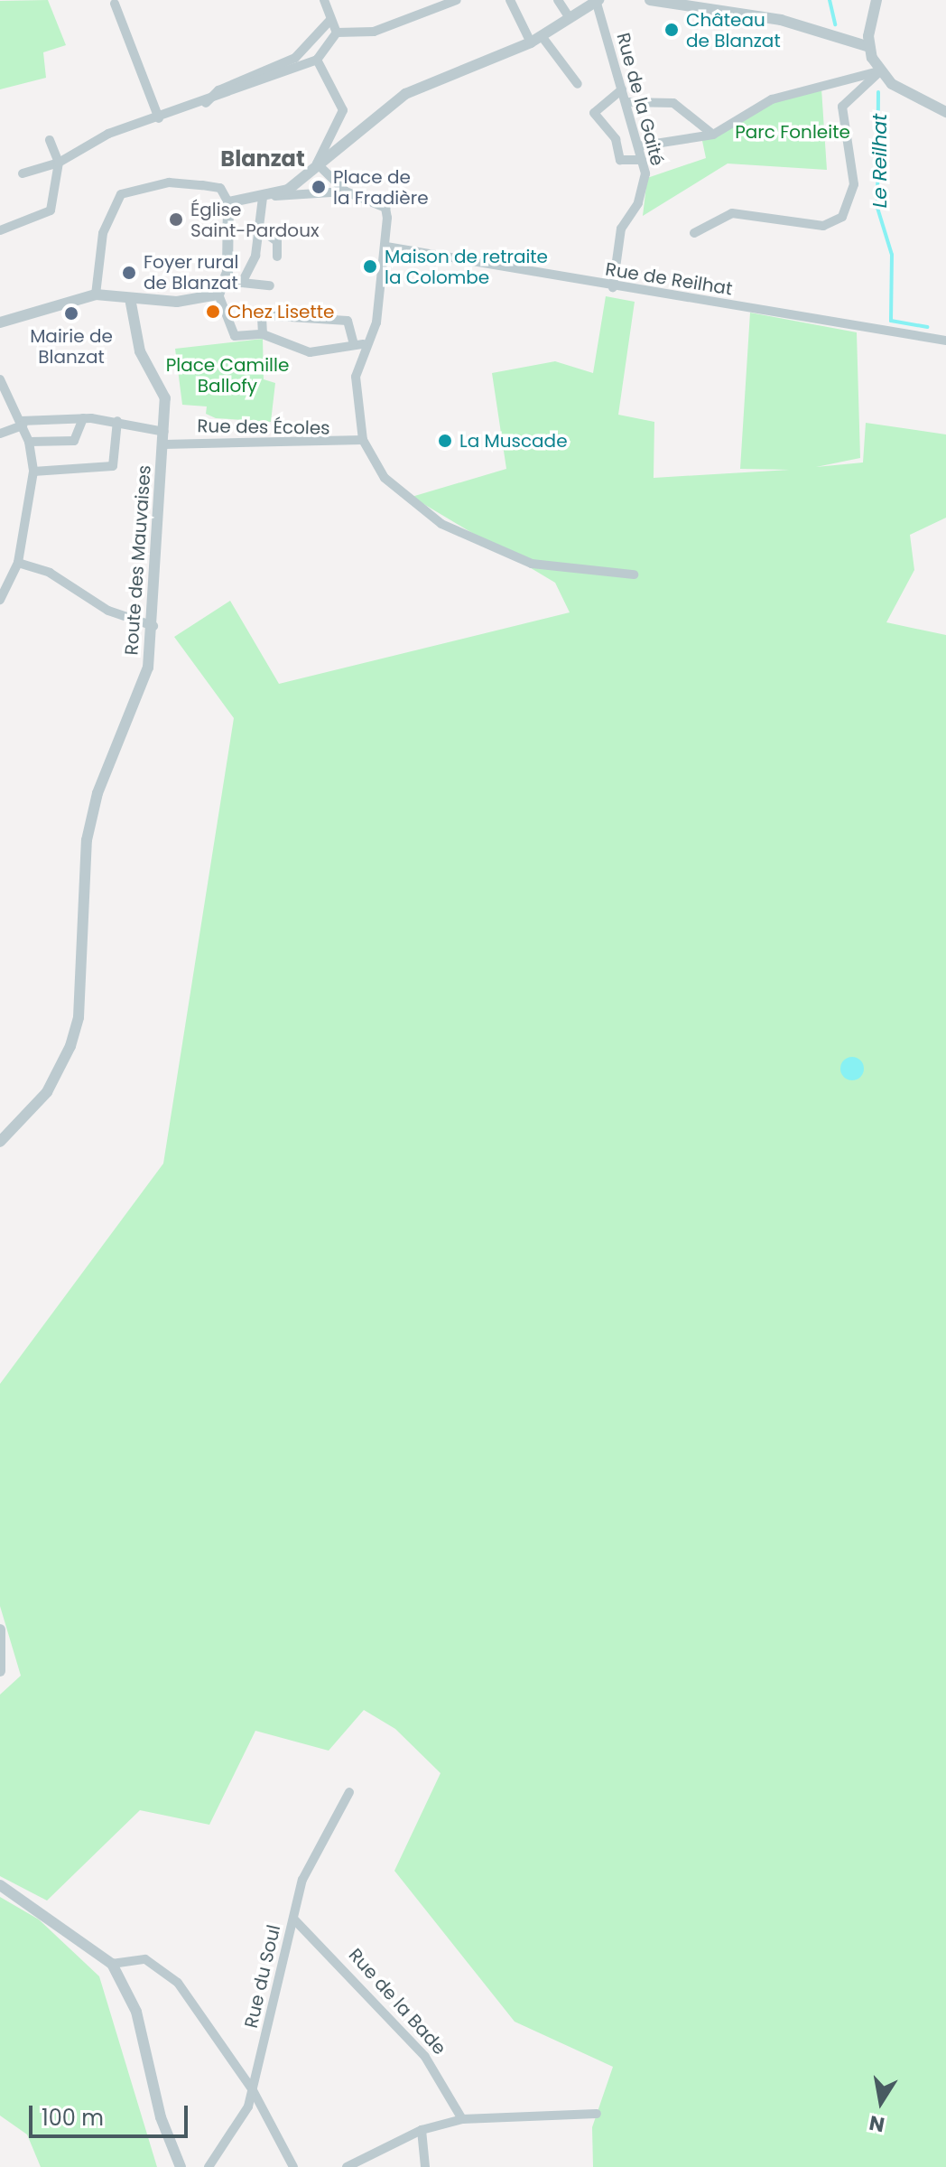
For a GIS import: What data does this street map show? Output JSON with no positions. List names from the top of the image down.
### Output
{
  "streets": {
    "street": [
      "Rue de la Gaité",
      "Rue de Reilhat",
      "Rue des Écoles",
      "Route des Mauvaises",
      "Rue du Soul",
      "Rue de la Bade"
    ]
  },
  "crossings": [
    ["Rue de la Gaité", "Rue de Reilhat"],
    ["Rue des Écoles", "Route des Mauvaises"],
    ["Rue du Soul", "Rue de la Bade"]
  ],
  "districts": ["Blanzat"],
  "water": ["Le Reilhat"],
  "parks": ["Parc Fonleite", "Place Camille Ballofy"],
  "places": [
    "Château de Blanzat",
    "Place de la Fradière",
    "Église Saint-Pardoux",
    "Maison de retraite la Colombe",
    "Foyer rural de Blanzat",
    "Chez Lisette",
    "Mairie de Blanzat",
    "La Muscade"
  ],
  "scale_bar": "100 m",
  "north": "bottom"
}
